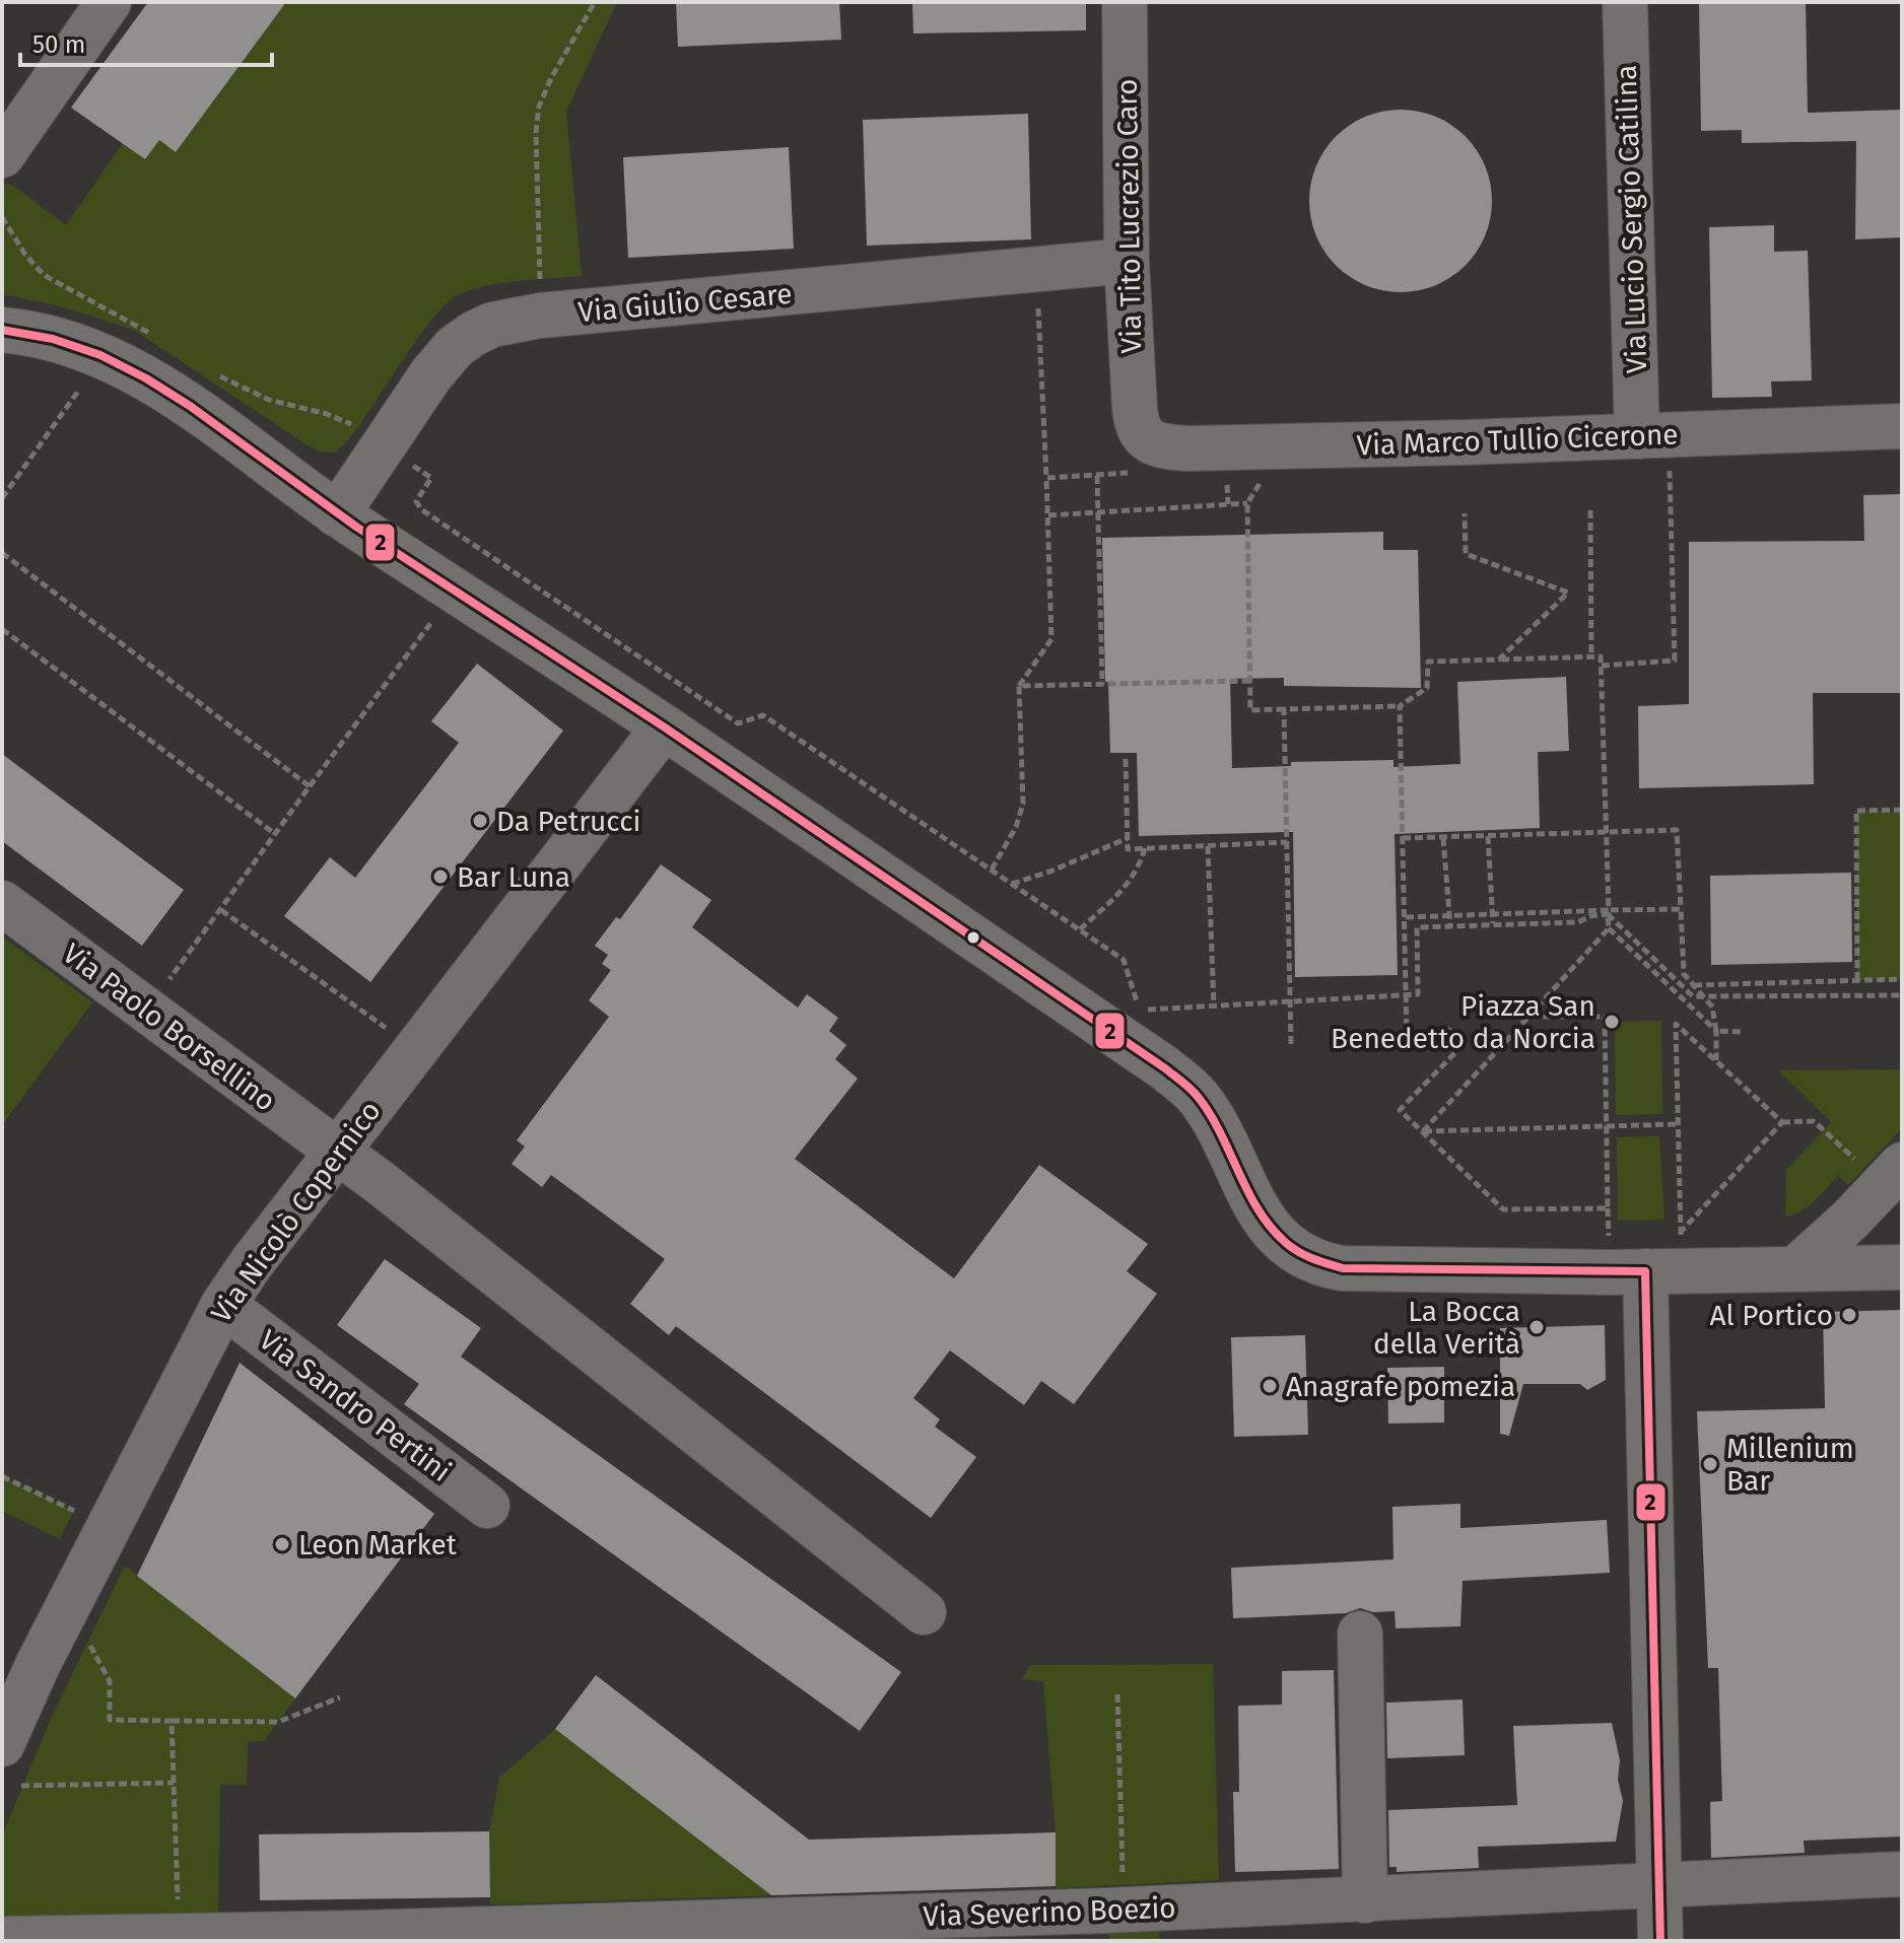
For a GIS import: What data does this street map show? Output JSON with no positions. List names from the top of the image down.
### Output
{
  "streets": {
    "street": [
      "Via Tito Lucrezio Caro",
      "Via Lucio Sergio Catilina",
      "Via Giulio Cesare",
      "Via Marco Tullio Cicerone",
      "Via Paolo Borsellino",
      "Via Nicolò Copernico",
      "Via Sandro Pertini",
      "Via Severino Boezio"
    ]
  },
  "crossings": [
    ["Via Tito Lucrezio Caro", "Via Giulio Cesare"],
    ["Via Tito Lucrezio Caro", "Via Marco Tullio Cicerone"],
    ["Via Lucio Sergio Catilina", "Via Marco Tullio Cicerone"],
    ["Via Paolo Borsellino", "Via Nicolò Copernico"],
    ["Via Nicolò Copernico", "Via Sandro Pertini"]
  ],
  "places": [
    "Da Petrucci",
    "Bar Luna",
    "Piazza San Benedetto da Norcia",
    "Al Portico",
    "La Bocca della Verità",
    "Anagrafe pomezia",
    "Millenium Bar",
    "Leon Market"
  ],
  "lines": ["transit line 2"],
  "scale_bar": "50 m"
}
